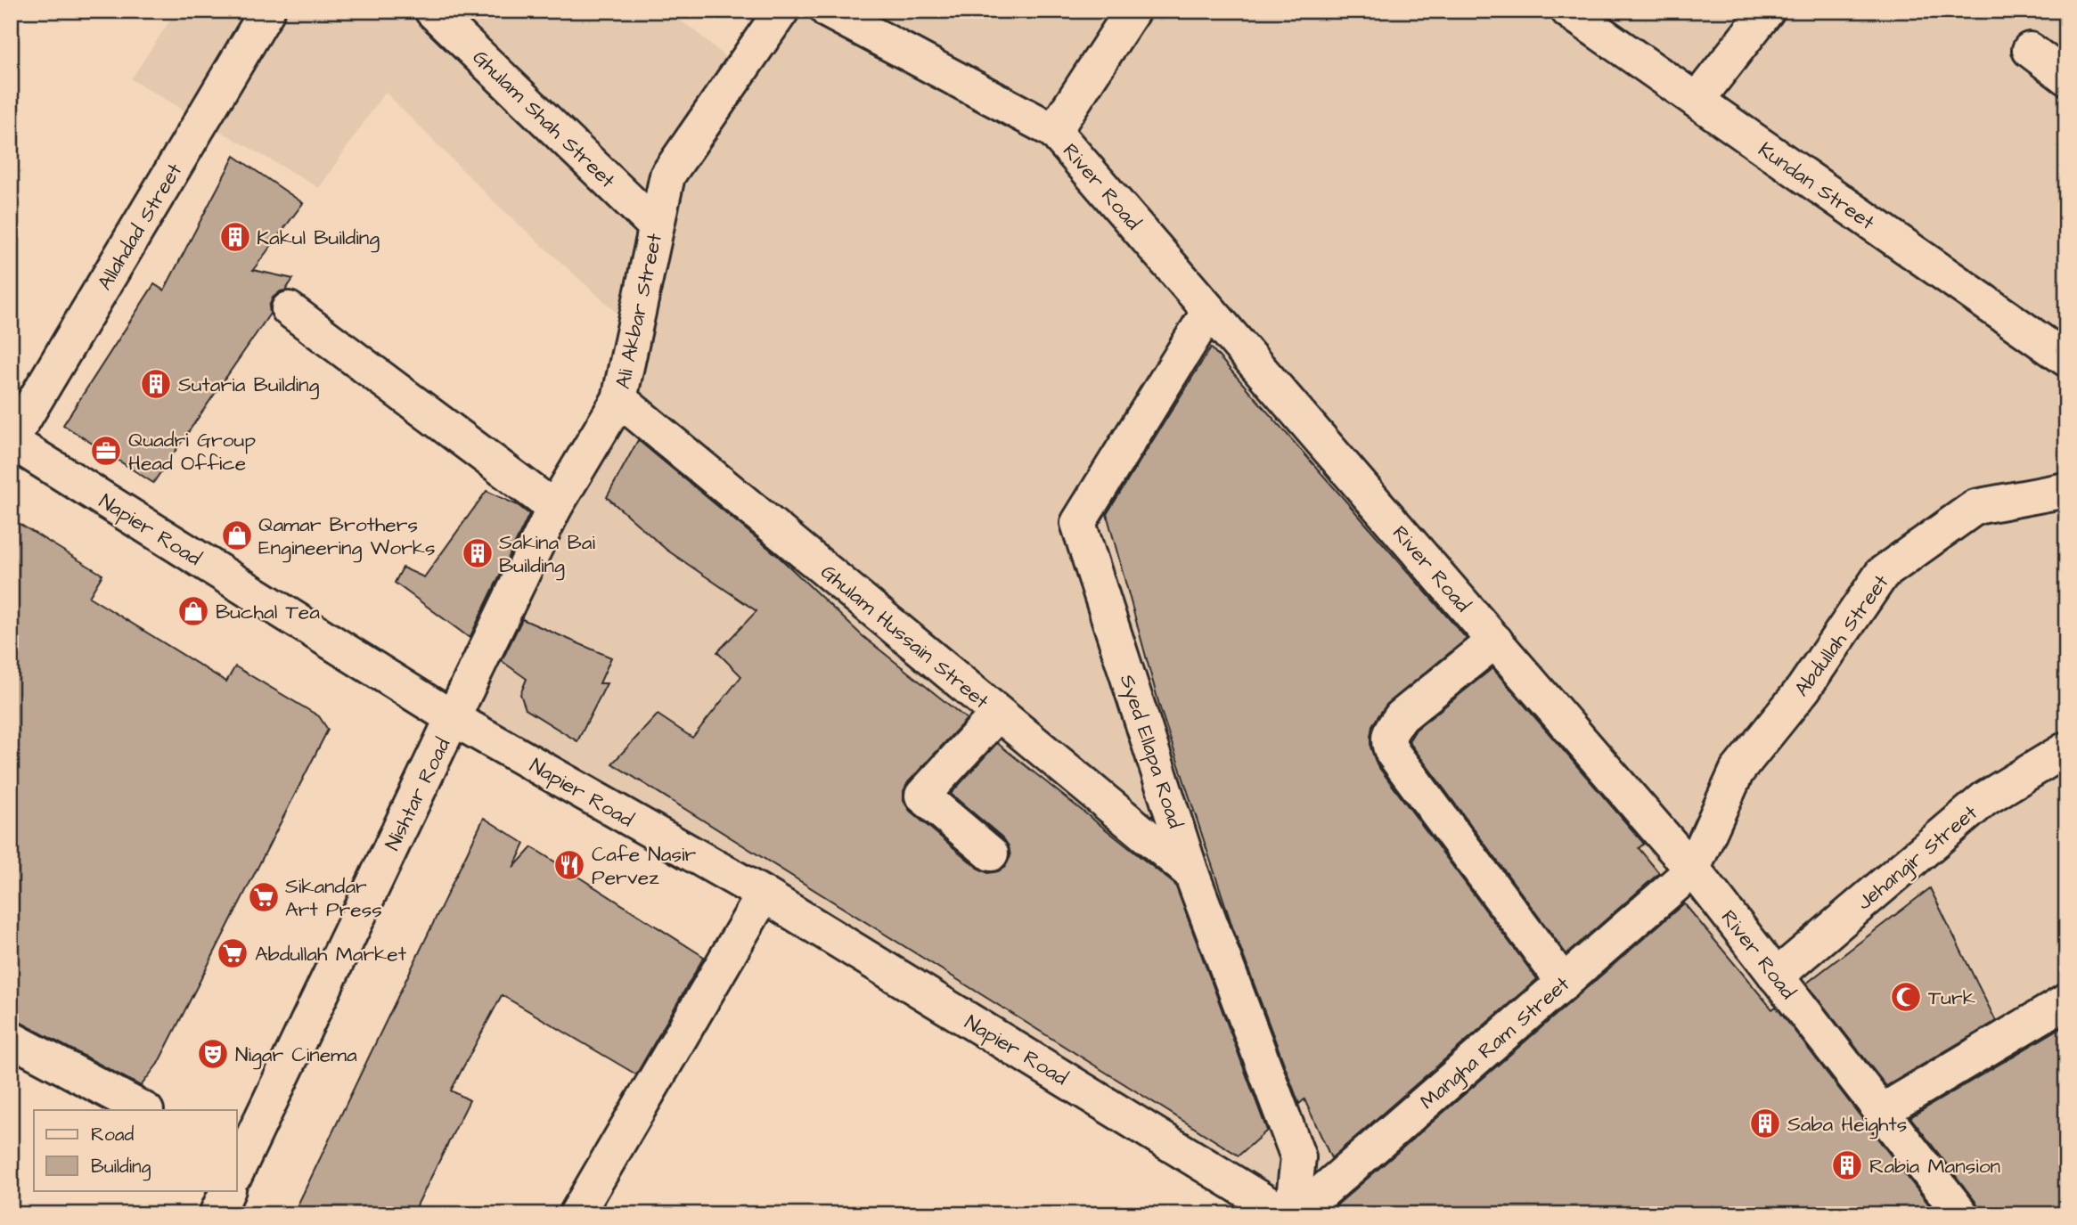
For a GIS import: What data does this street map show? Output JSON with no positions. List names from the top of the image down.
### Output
{
  "streets": {
    "street": [
      "Ghulam Shah Street",
      "Kundan Street",
      "River Road",
      "Allahdad Street",
      "Ali Akbar Street",
      "Napier Road",
      "Abdullah Street",
      "Ghulam Hussain Street",
      "Syed Ellapa Road",
      "Nishtar Road",
      "Jehangir Street",
      "Mangha Ram Street"
    ]
  },
  "crossings": [
    ["Ghulam Shah Street", "Ali Akbar Street"],
    ["River Road", "Abdullah Street"],
    ["River Road", "Syed Ellapa Road"],
    ["River Road", "Jehangir Street"],
    ["River Road", "Mangha Ram Street"],
    ["Allahdad Street", "Napier Road"],
    ["Ali Akbar Street", "Napier Road"],
    ["Ali Akbar Street", "Ghulam Hussain Street"],
    ["Ali Akbar Street", "Nishtar Road"],
    ["Napier Road", "Nishtar Road"],
    ["Abdullah Street", "Mangha Ram Street"],
    ["Ghulam Hussain Street", "Syed Ellapa Road"],
    ["Syed Ellapa Road", "Mangha Ram Street"]
  ],
  "places": {
    "building": [
      "Kakul Building",
      "Sutaria Building",
      "Sakina Bai Building",
      "Saba Heights",
      "Rabia Mansion"
    ],
    "office": ["Quadri Group Head Office"],
    "shop": ["Qamar Brothers Engineering Works", "Buchal Tea"],
    "restaurant": ["Cafe Nasir Pervez"],
    "supermarket": ["Sikandar Art Press", "Abdullah Market"],
    "mosque": ["Turk"],
    "theatre": ["Nigar Cinema"]
  },
  "legend": ["Road", "Building"]
}
